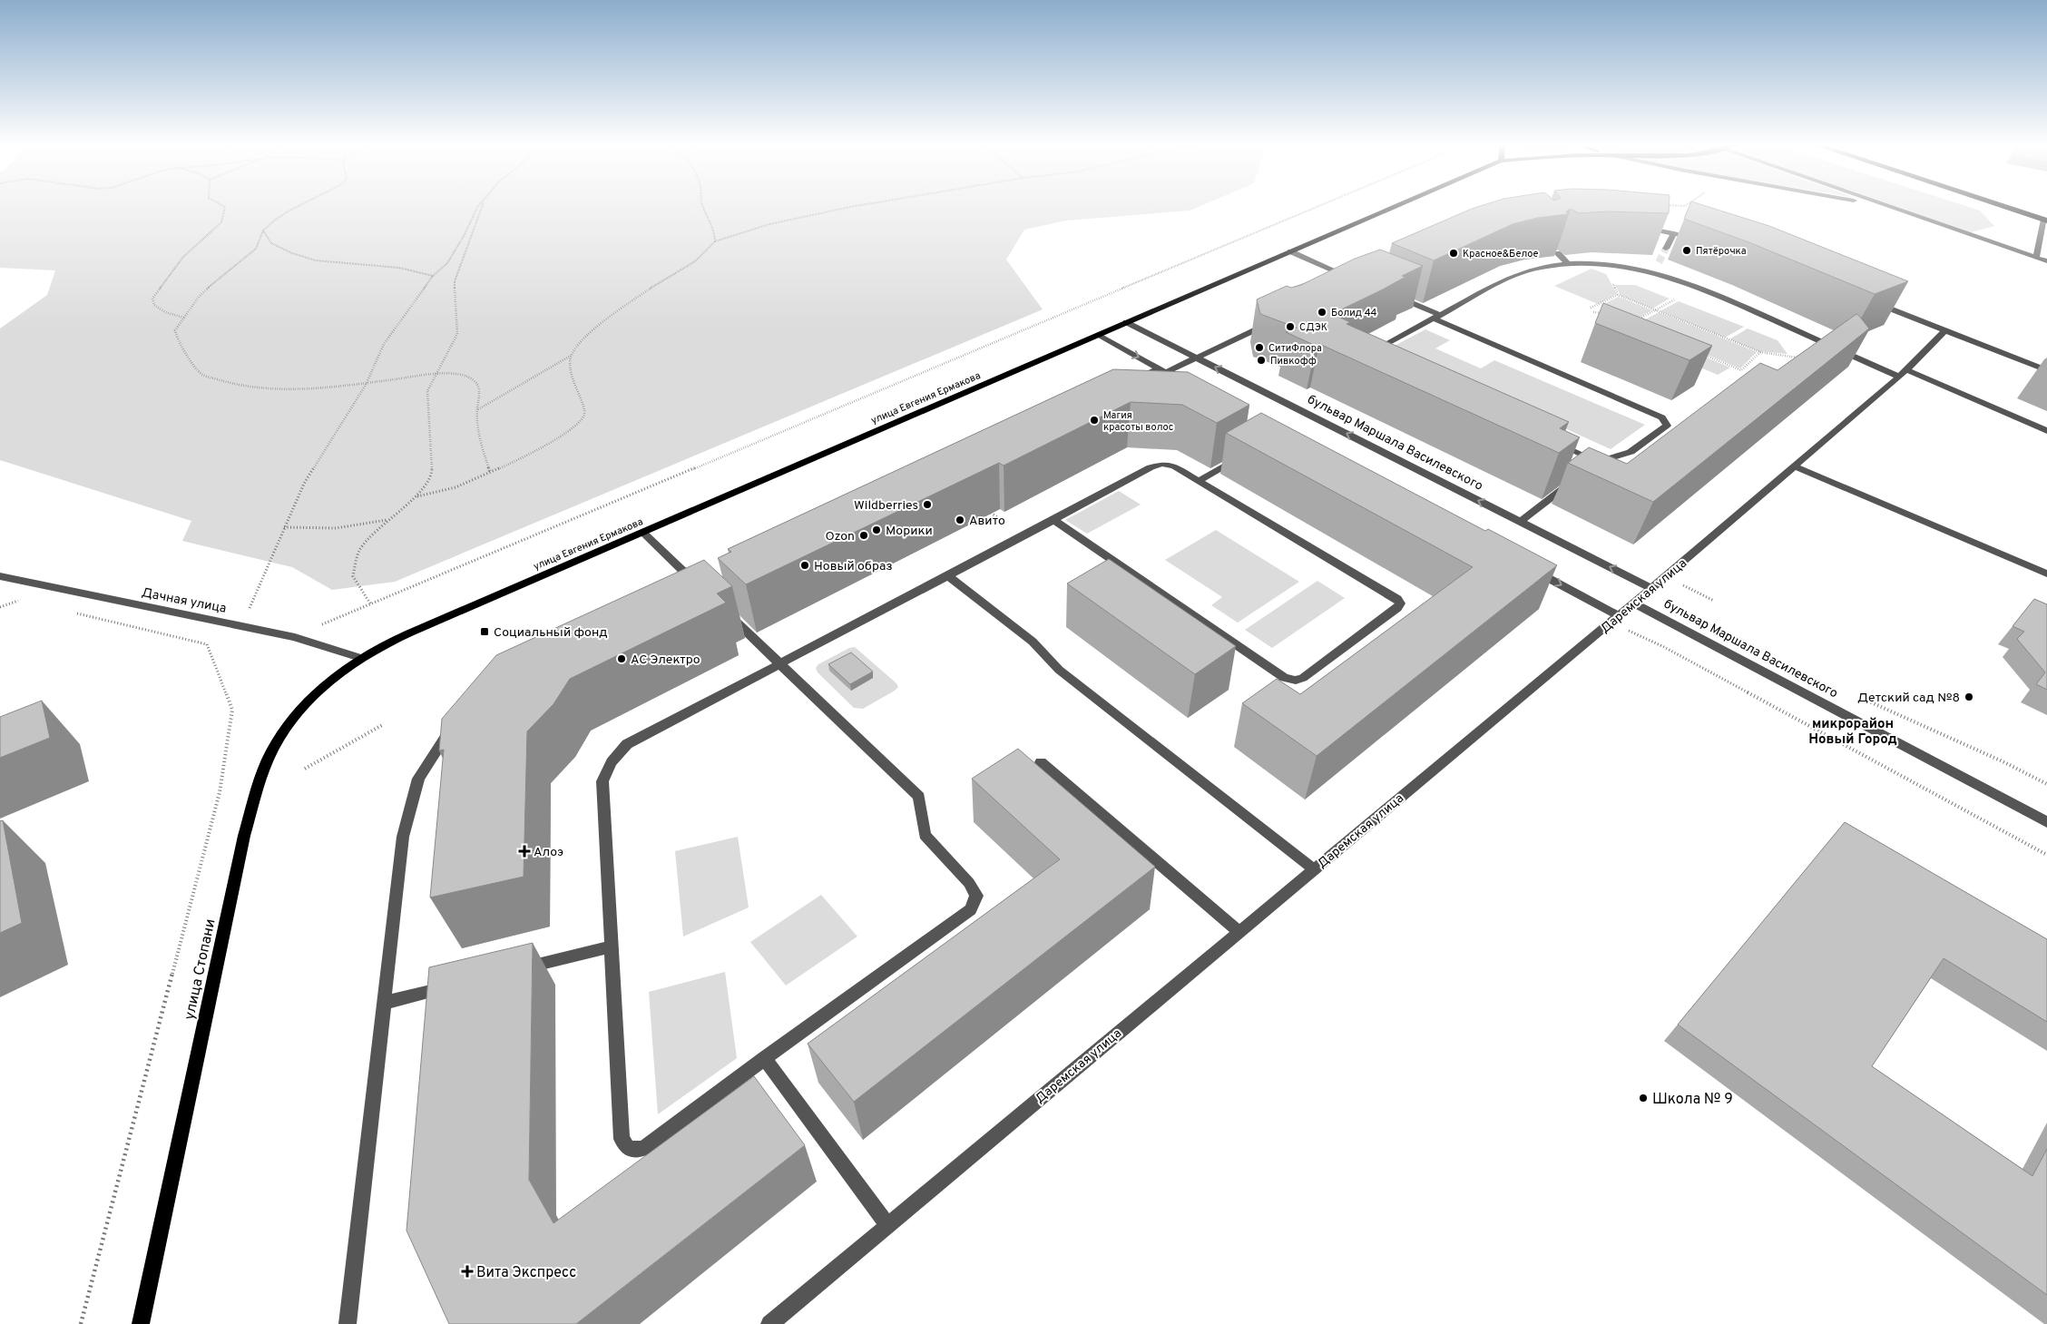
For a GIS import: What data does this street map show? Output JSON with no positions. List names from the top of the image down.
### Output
{
  "streets": {
    "main road": ["улица Евгения Ермакова", "улица Стопани"],
    "street": ["бульвар Маршала Василевского", "Даремская улица", "Дачная улица"]
  },
  "crossings": [
    ["улица Евгения Ермакова", "бульвар Маршала Василевского"],
    ["улица Евгения Ермакова", "Дачная улица"],
    ["улица Евгения Ермакова", "улица Стопани"],
    ["бульвар Маршала Василевского", "Даремская улица"],
    ["Дачная улица", "улица Стопани"]
  ],
  "one_way": ["бульвар Маршала Василевского"],
  "districts": ["микрорайон Новый Город"],
  "places": {
    "other": [
      "Пятёрочка",
      "Красное&Белое",
      "Болид 44",
      "СДЭК",
      "СитиФлора",
      "Пивкофф",
      "Магия красоты волос",
      "Wildberries",
      "Авито",
      "Морики",
      "Ozon",
      "Новый образ",
      "АС Электро",
      "Детский сад №8",
      "Школа № 9"
    ],
    "transit": ["Социальный фонд"],
    "health": ["Алоэ", "Вита Экспресс"]
  }
}
